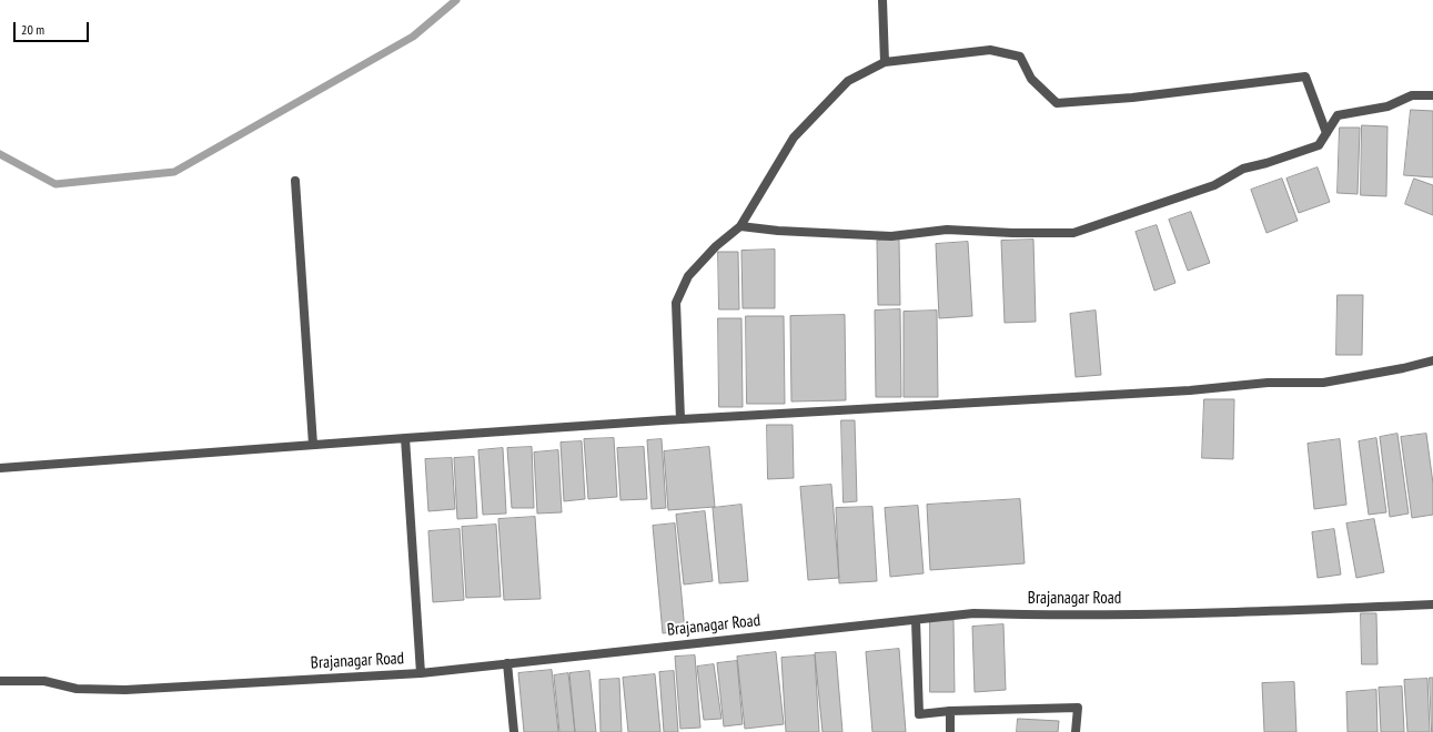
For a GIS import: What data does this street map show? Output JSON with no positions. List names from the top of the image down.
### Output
{
  "streets": {
    "street": ["Brajanagar Road"]
  },
  "scale_bar": "20 m"
}
